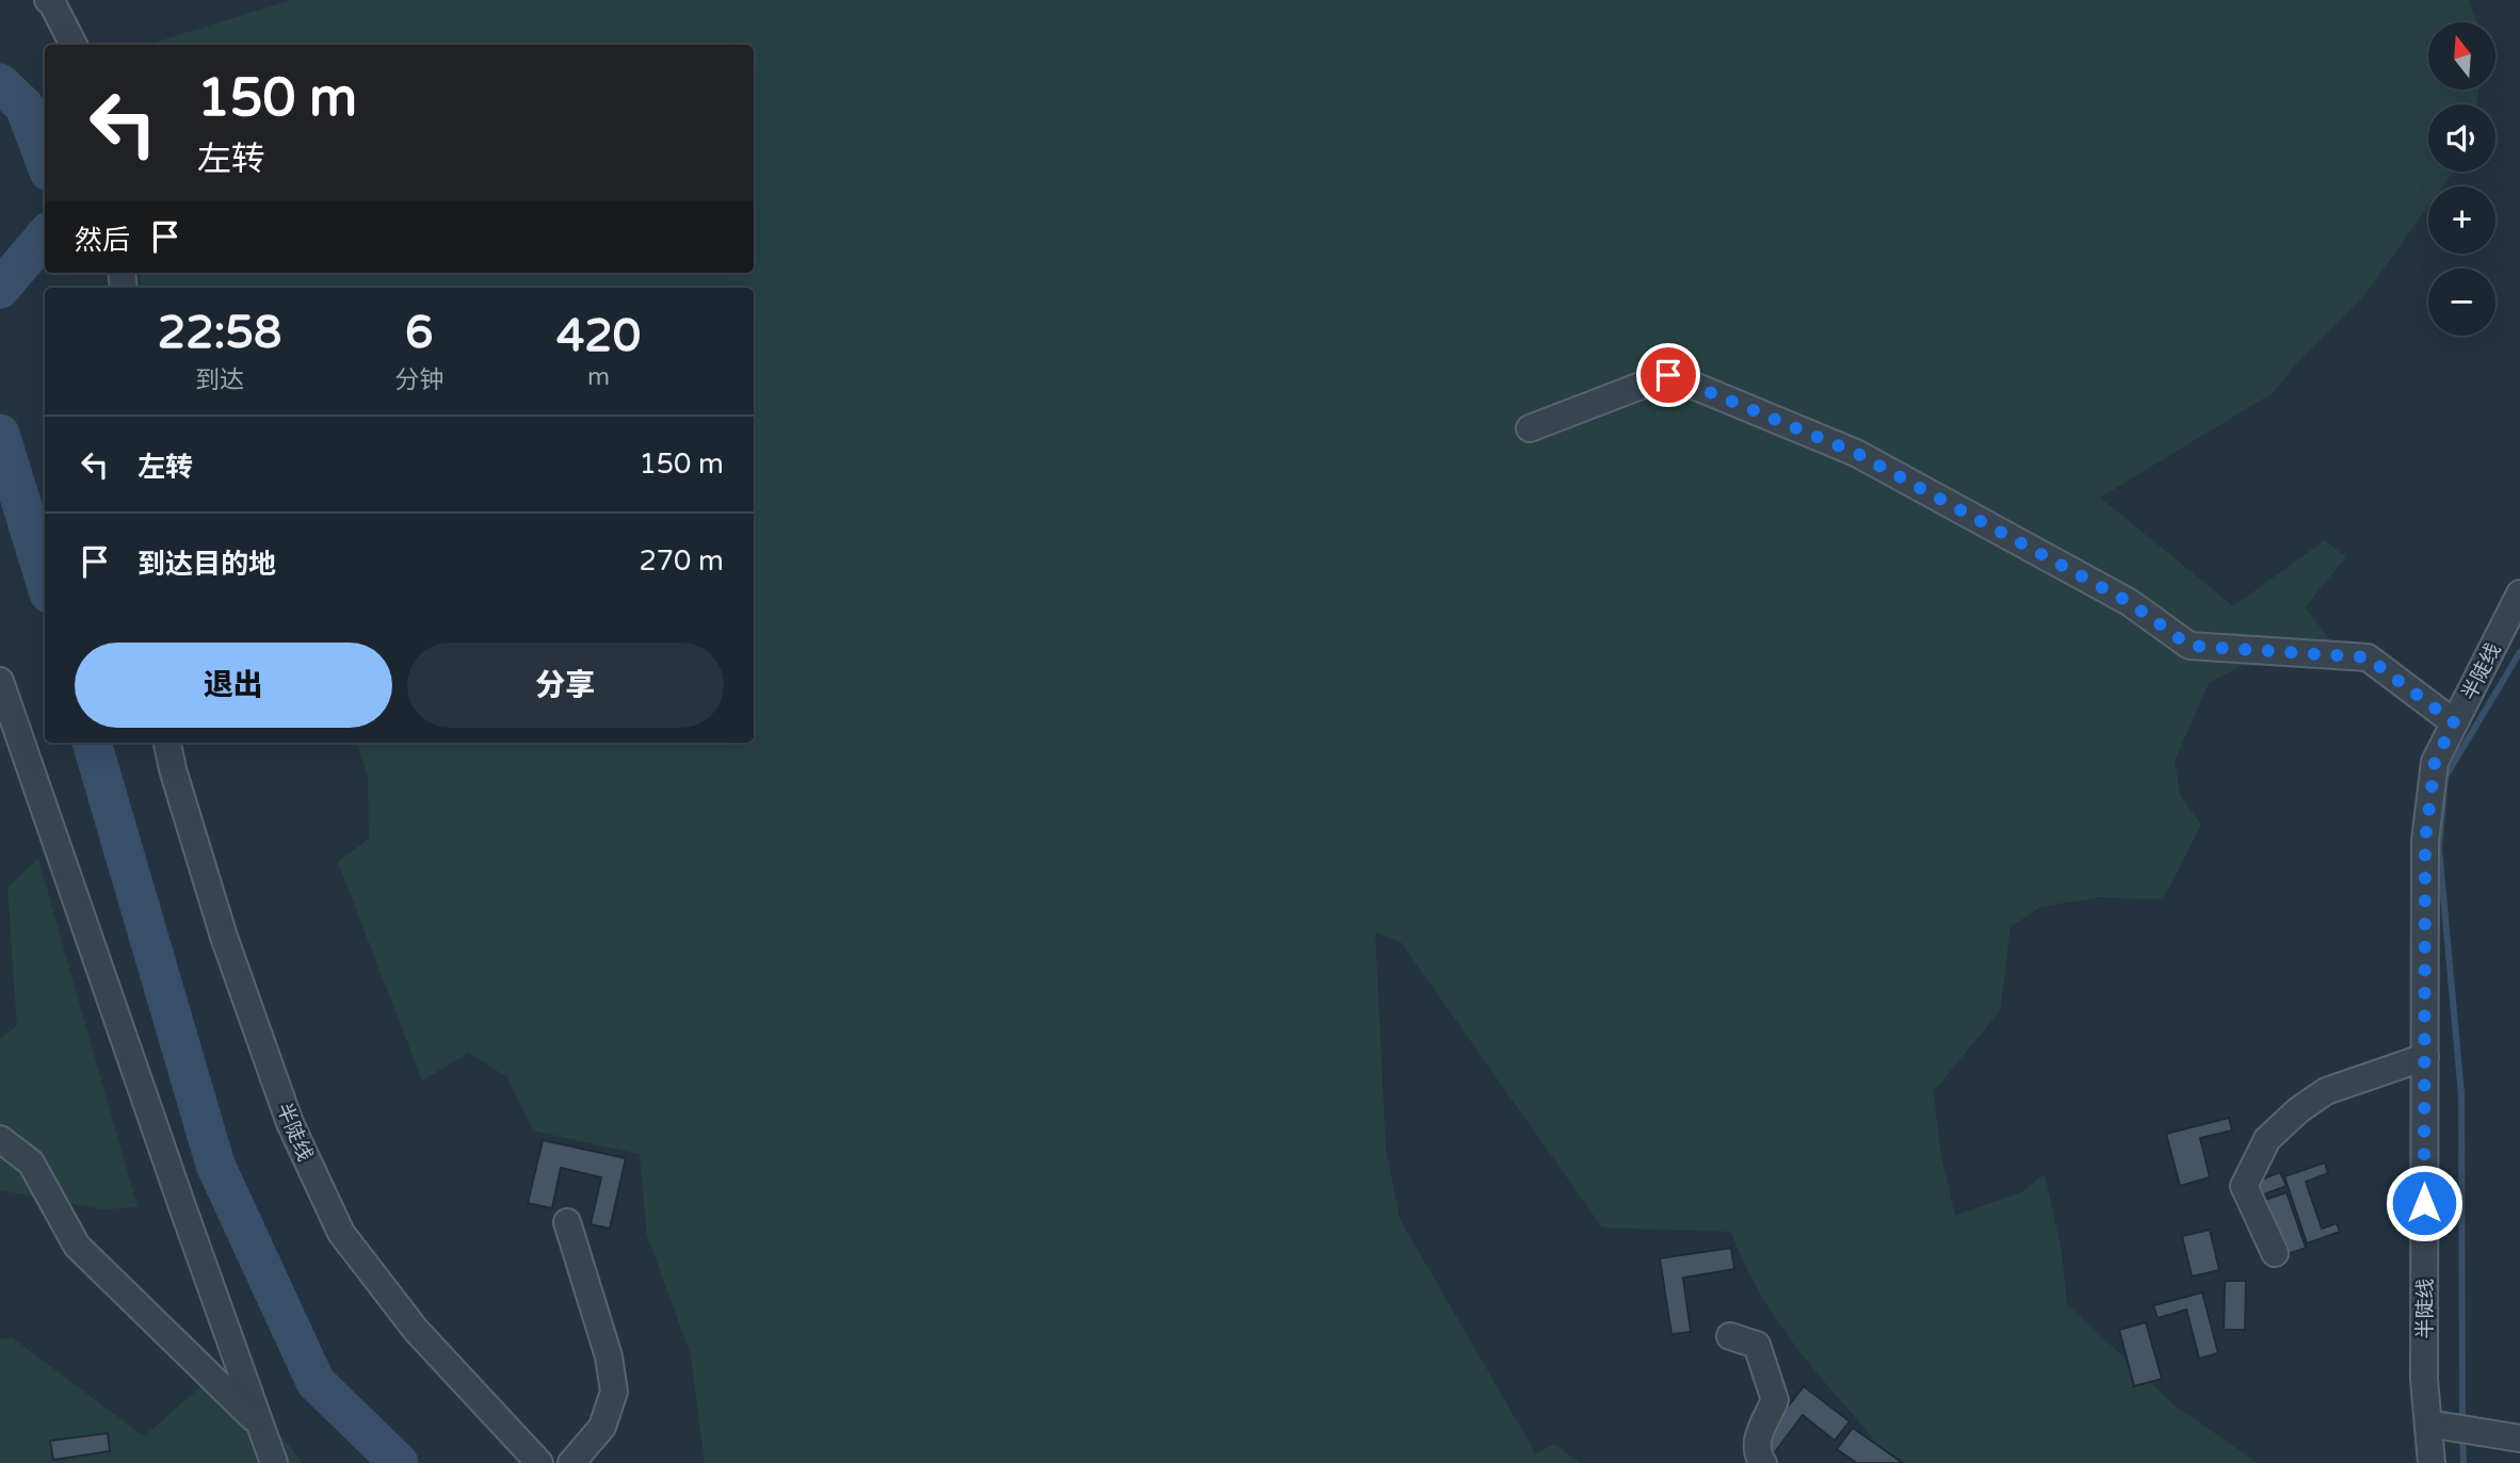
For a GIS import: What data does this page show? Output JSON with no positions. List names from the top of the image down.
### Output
{
  "streets": {
    "street": ["半陡线"]
  },
  "north": "top",
  "page": {
    "map_buttons": ["+", "−"],
    "turn": ["150 m", "左转"],
    "then": "然后",
    "eta": [
      "22:58",
      "到达",
      "6",
      "分钟",
      "420",
      "m"
    ],
    "list": [
      {
        "name": "左转",
        "value": "150 m"
      },
      {
        "name": "到达目的地",
        "value": "270 m"
      }
    ],
    "buttons": ["退出", "分享"]
  }
}
